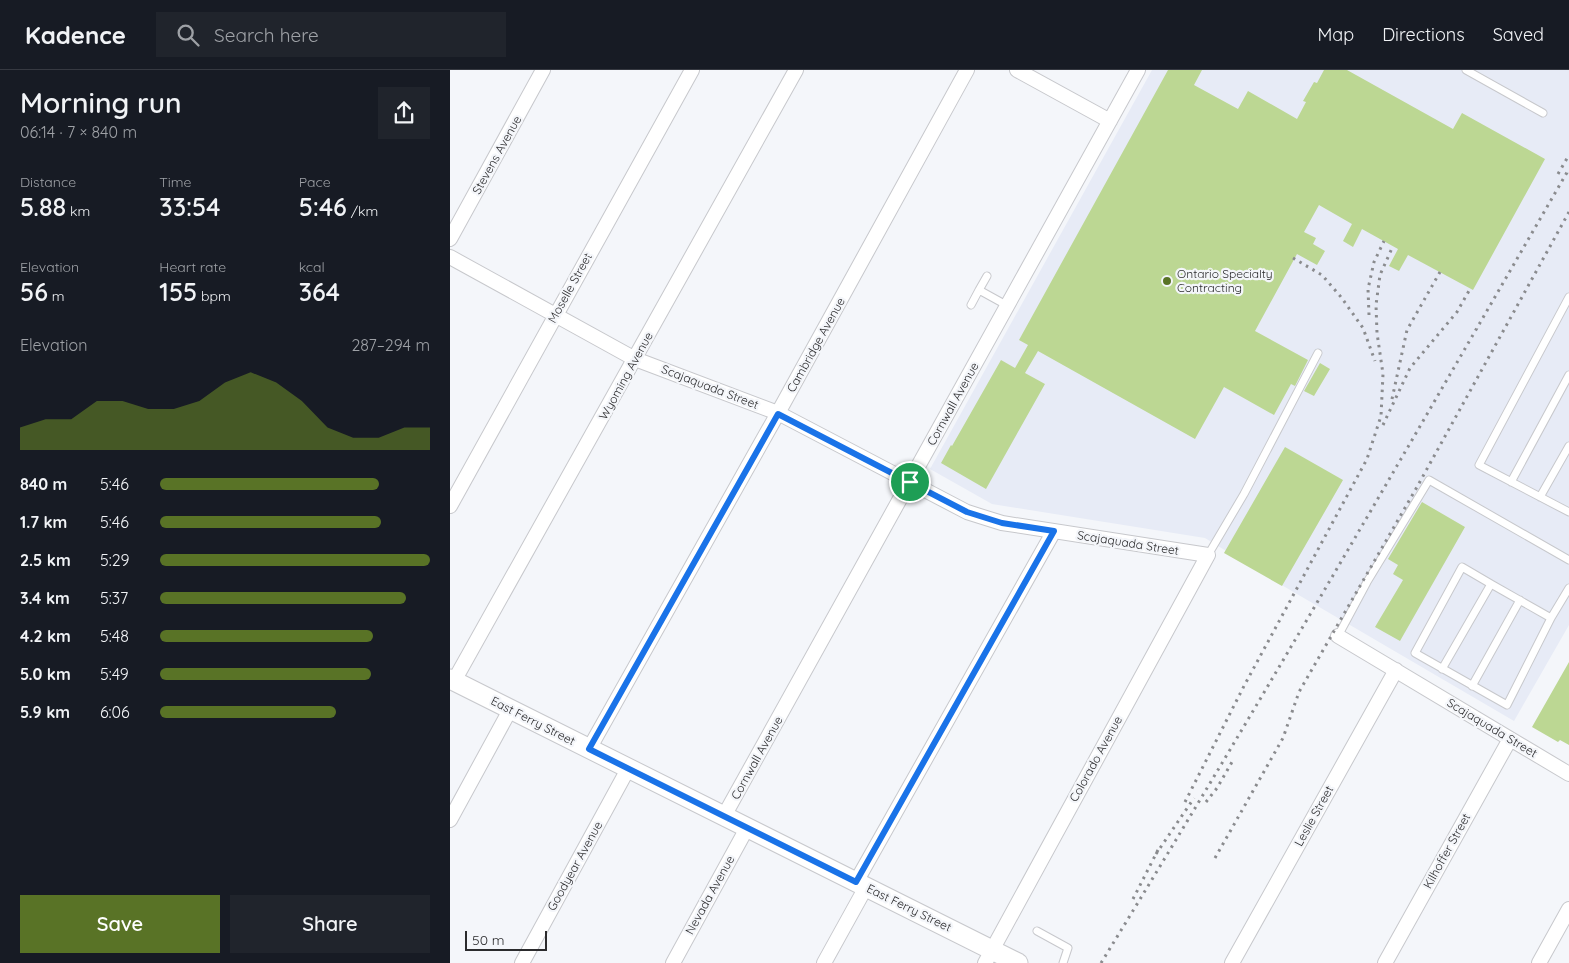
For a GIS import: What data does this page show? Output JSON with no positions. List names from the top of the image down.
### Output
{
  "streets": {
    "street": [
      "Stevens Avenue",
      "Moselle Street",
      "Cambridge Avenue",
      "Wyoming Avenue",
      "Scajaquada Street",
      "Cornwall Avenue",
      "East Ferry Street",
      "Colorado Avenue",
      "Leslie Street",
      "Kilhoffer Street",
      "Goodyear Avenue",
      "Nevada Avenue"
    ]
  },
  "crossings": [
    ["Moselle Street", "Scajaquada Street"],
    ["Cambridge Avenue", "Scajaquada Street"],
    ["Cambridge Avenue", "East Ferry Street"],
    ["Wyoming Avenue", "Scajaquada Street"],
    ["Wyoming Avenue", "East Ferry Street"],
    ["Scajaquada Street", "Cornwall Avenue"],
    ["Scajaquada Street", "Colorado Avenue"],
    ["Scajaquada Street", "Leslie Street"],
    ["Scajaquada Street", "Kilhoffer Street"],
    ["Cornwall Avenue", "East Ferry Street"],
    ["East Ferry Street", "Colorado Avenue"],
    ["East Ferry Street", "Goodyear Avenue"],
    ["East Ferry Street", "Nevada Avenue"]
  ],
  "places": ["Ontario Specialty Contracting"],
  "scale_bar": "50 m",
  "page": {
    "header": "Kadence",
    "search": "Search here",
    "nav": ["Map", "Directions", "Saved"],
    "heading": ["Morning run", "06:14 · 7 × 840 m"],
    "stats": [
      ["Distance", "5.88 km"],
      ["Time", "33:54"],
      ["Pace", "5:46 /km"],
      ["Elevation", "56 m"],
      ["Heart rate", "155 bpm"],
      ["kcal", "364"]
    ],
    "chart": ["Elevation", "287–294 m"],
    "list": [
      {
        "name": "840 m",
        "note": "5:46"
      },
      {
        "name": "1.7 km",
        "note": "5:46"
      },
      {
        "name": "2.5 km",
        "note": "5:29"
      },
      {
        "name": "3.4 km",
        "note": "5:37"
      },
      {
        "name": "4.2 km",
        "note": "5:48"
      },
      {
        "name": "5.0 km",
        "note": "5:49"
      },
      {
        "name": "5.9 km",
        "note": "6:06"
      }
    ],
    "buttons": ["Save", "Share"],
    "scale": "50 m"
  }
}
